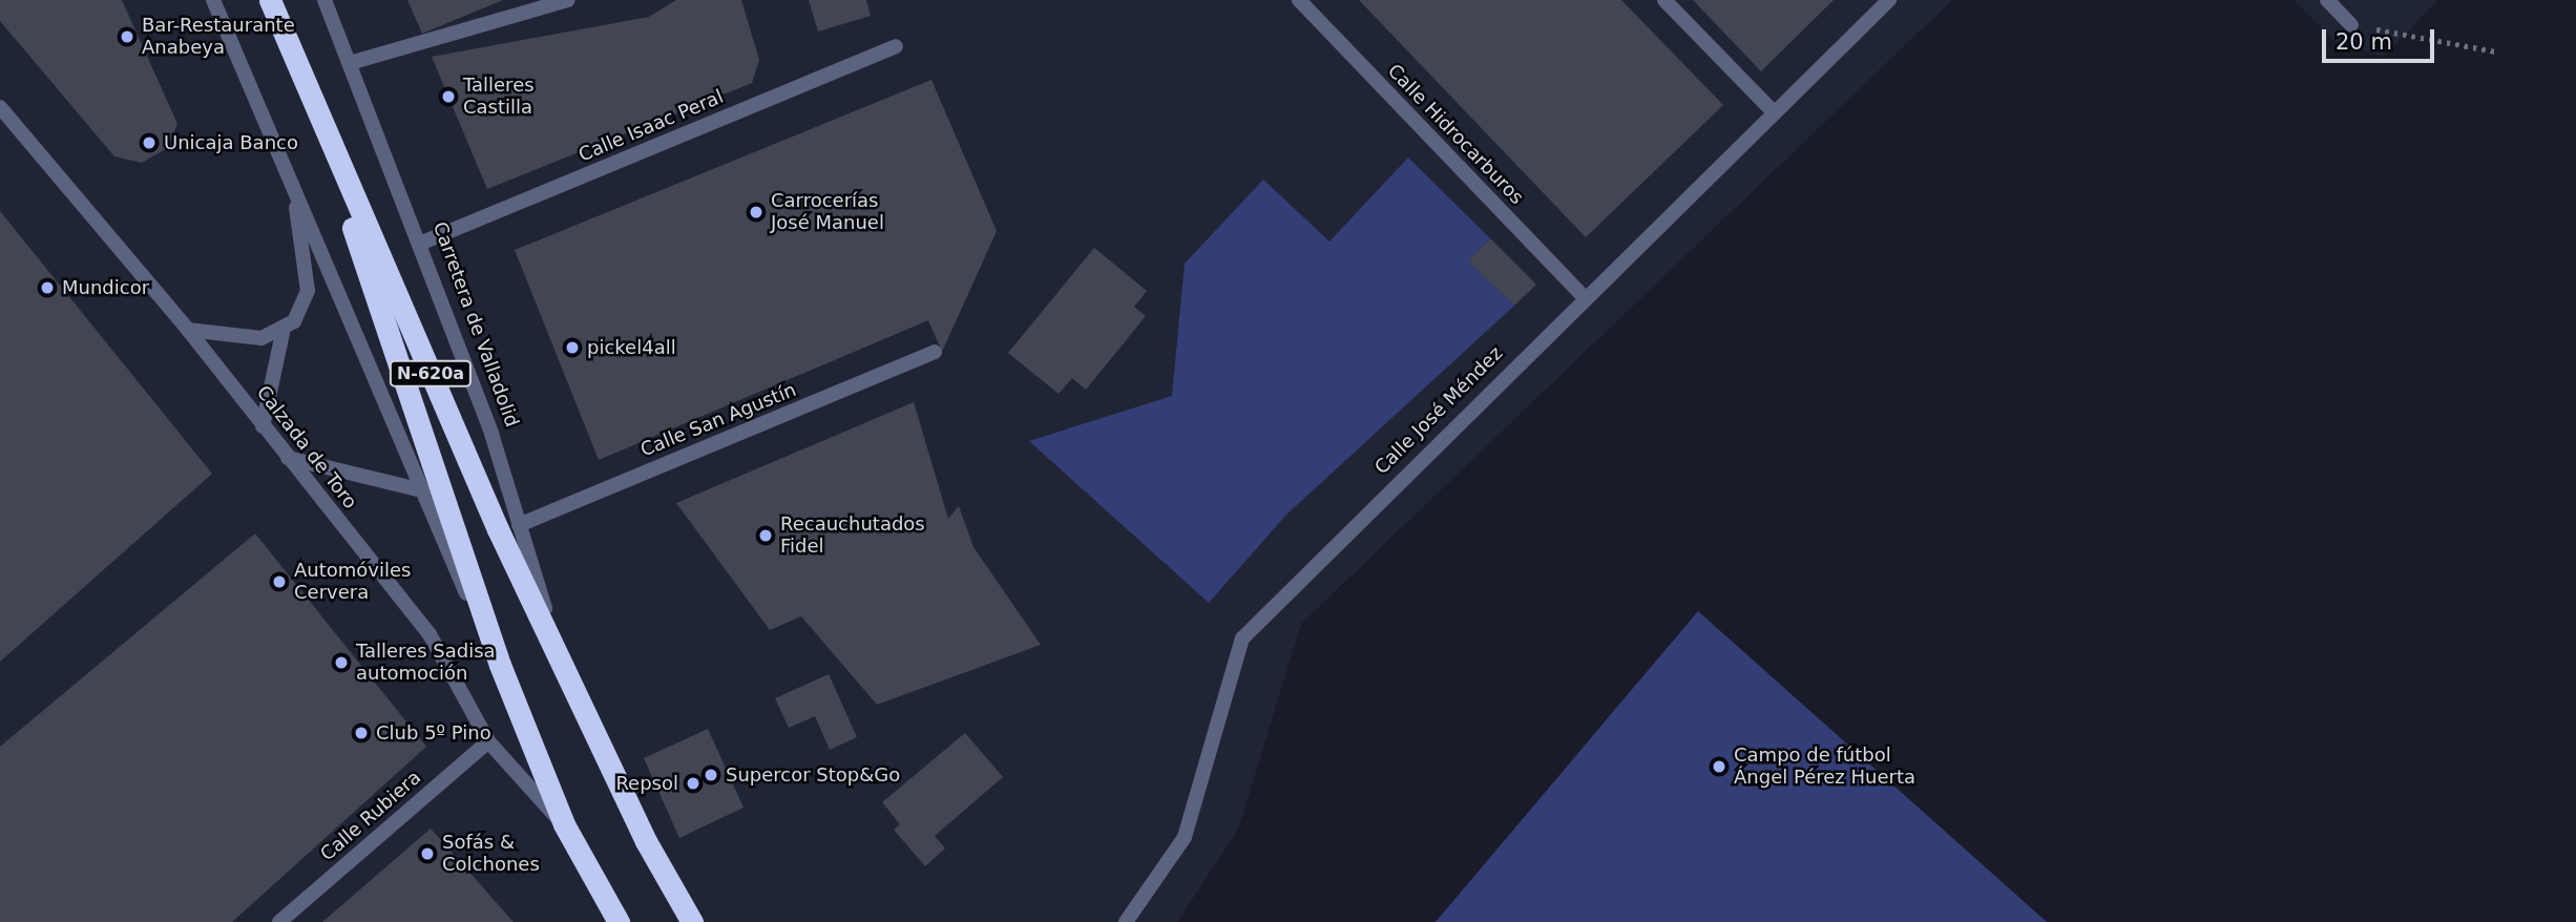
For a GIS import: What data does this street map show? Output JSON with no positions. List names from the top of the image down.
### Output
{
  "streets": {
    "highway": ["Carretera de Valladolid", "N-620a"],
    "street": [
      "Calle Isaac Peral",
      "Calle Hidrocarburos",
      "Calle José Méndez",
      "Calle San Agustín",
      "Calzada de Toro",
      "Calle Rubiera"
    ]
  },
  "crossings": [
    ["Calle Isaac Peral", "Carretera de Valladolid"],
    ["Calle Hidrocarburos", "Calle José Méndez"],
    ["Carretera de Valladolid", "Calle San Agustín"],
    ["Carretera de Valladolid", "Calzada de Toro"],
    ["Calzada de Toro", "Calle Rubiera"]
  ],
  "places": [
    "Bar-Restaurante Anabeya",
    "Talleres Castilla",
    "Unicaja Banco",
    "Carrocerías José Manuel",
    "Mundicor",
    "pickel4all",
    "Recauchutados Fidel",
    "Automóviles Cervera",
    "Talleres Sadisa automoción",
    "Club 5º Pino",
    "Campo de fútbol Ángel Pérez Huerta",
    "Supercor Stop&Go",
    "Repsol",
    "Sofás & Colchones"
  ],
  "scale_bar": "20 m"
}
